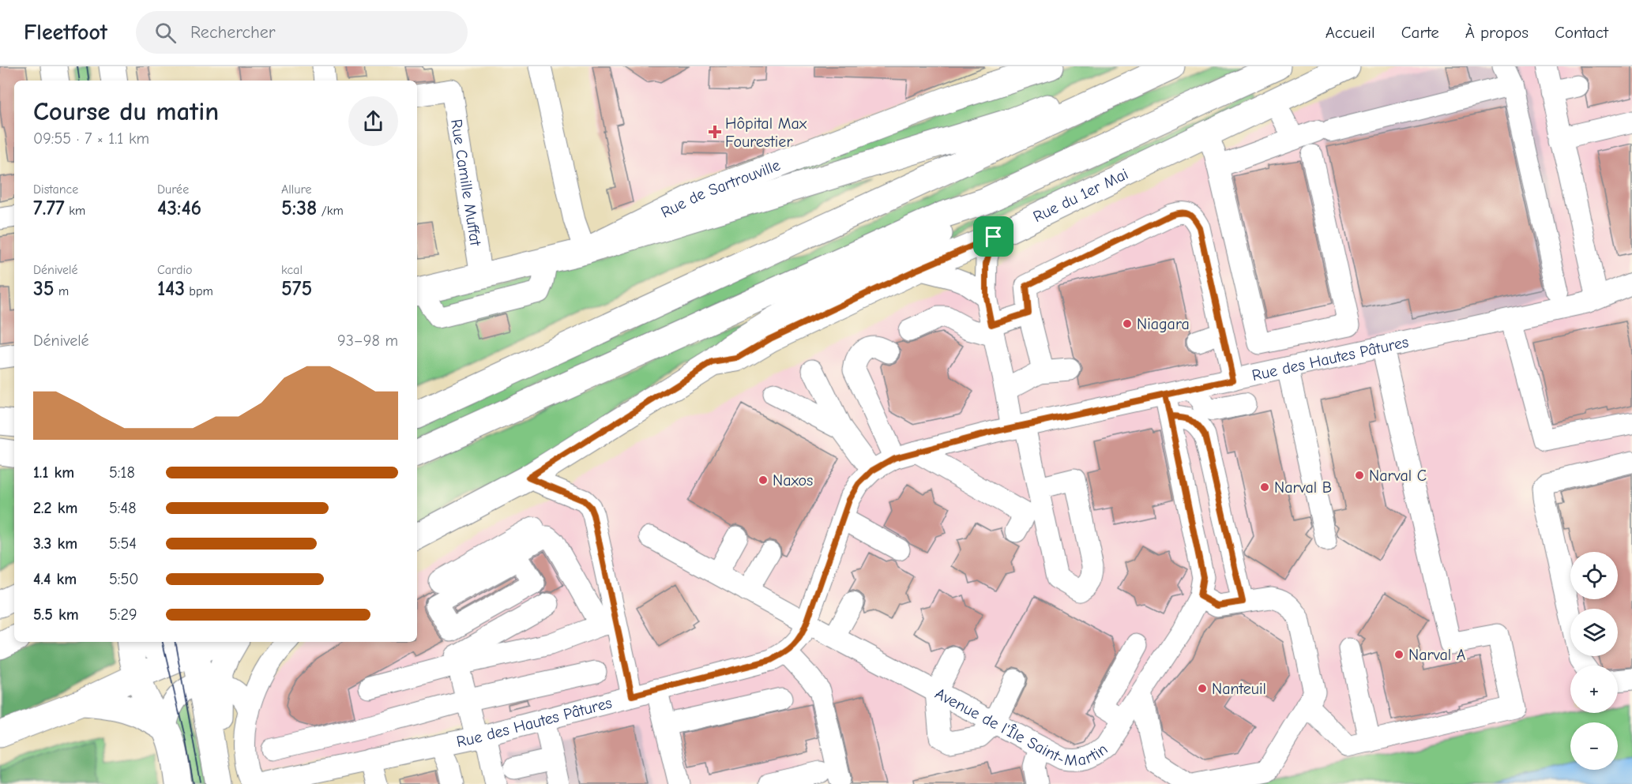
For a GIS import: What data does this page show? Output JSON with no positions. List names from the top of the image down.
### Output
{
  "streets": {
    "main road": ["Rue de Sartrouville", "Rue du 1er Mai"],
    "street": ["Rue Camille Muffat", "Rue des Hautes Pâtures", "Avenue de l'Île Saint-Martin"]
  },
  "crossings": [
    ["Rue Camille Muffat", "Rue de Sartrouville"],
    ["Rue des Hautes Pâtures", "Avenue de l'Île Saint-Martin"]
  ],
  "places": {
    "health": ["Hôpital Max Fourestier"],
    "other": [
      "Niagara",
      "Narval C",
      "Naxos",
      "Narval B",
      "Narval A",
      "Nanteuil"
    ]
  },
  "page": {
    "header": "Fleetfoot",
    "search": "Rechercher",
    "nav": [
      "Accueil",
      "Carte",
      "À propos",
      "Contact"
    ],
    "heading": ["Course du matin", "09:55 · 7 × 1.1 km"],
    "stats": [
      ["Distance", "7.77 km"],
      ["Durée", "43:46"],
      ["Allure", "5:38 /km"],
      ["Dénivelé", "35 m"],
      ["Cardio", "143 bpm"],
      ["kcal", "575"]
    ],
    "chart": ["Dénivelé", "93–98 m"],
    "list": [
      {
        "name": "1.1 km",
        "note": "5:18"
      },
      {
        "name": "2.2 km",
        "note": "5:48"
      },
      {
        "name": "3.3 km",
        "note": "5:54"
      },
      {
        "name": "4.4 km",
        "note": "5:50"
      },
      {
        "name": "5.5 km",
        "note": "5:29"
      }
    ],
    "map_buttons": ["+", "−"]
  }
}
